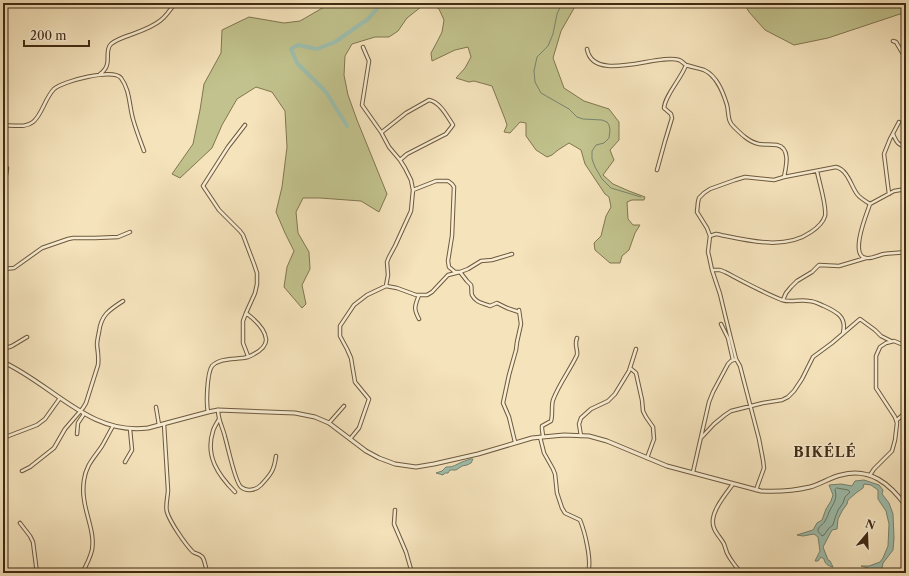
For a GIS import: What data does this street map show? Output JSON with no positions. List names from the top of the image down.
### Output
{
  "districts": ["BIKÉLÉ"],
  "scale_bar": "200 m",
  "north": "top"
}
